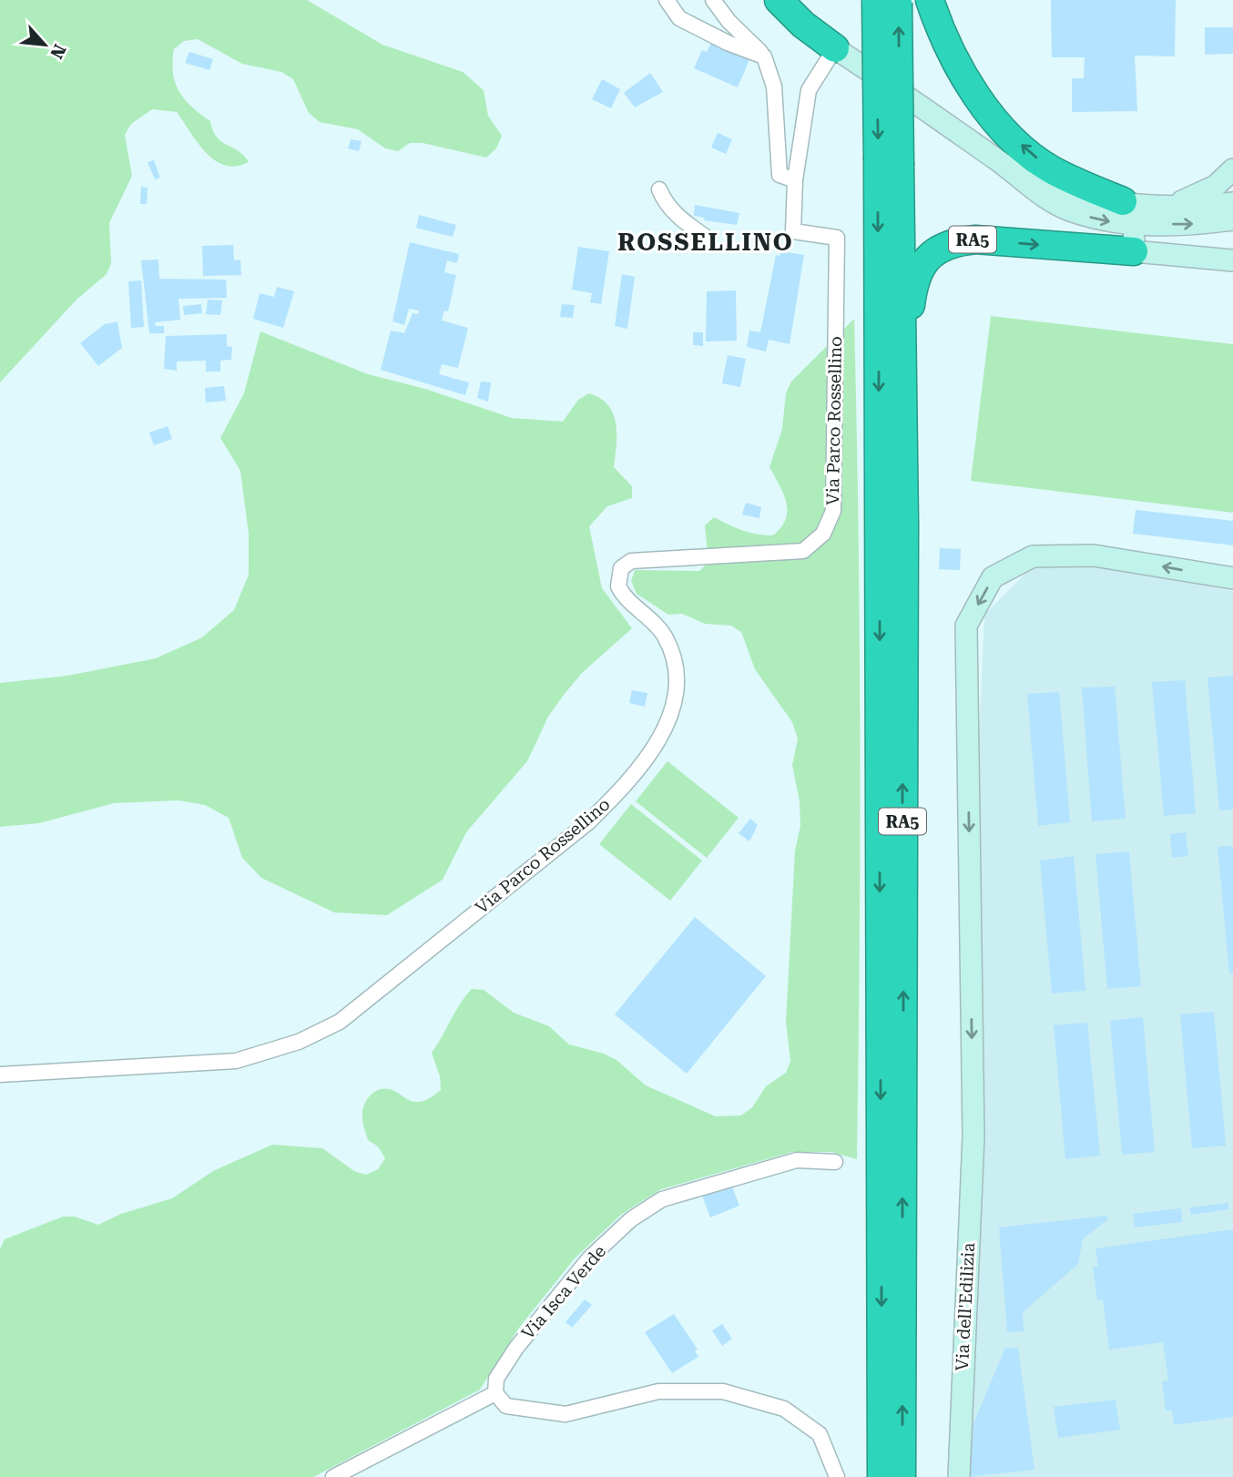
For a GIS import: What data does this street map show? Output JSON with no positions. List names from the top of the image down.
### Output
{
  "streets": {
    "highway": ["RA5"],
    "street": ["Via Parco Rossellino", "Via Isca Verde", "Via dell'Edilizia"]
  },
  "one_way": ["Via dell'Edilizia"],
  "districts": ["ROSSELLINO"],
  "north": "bottom right"
}
